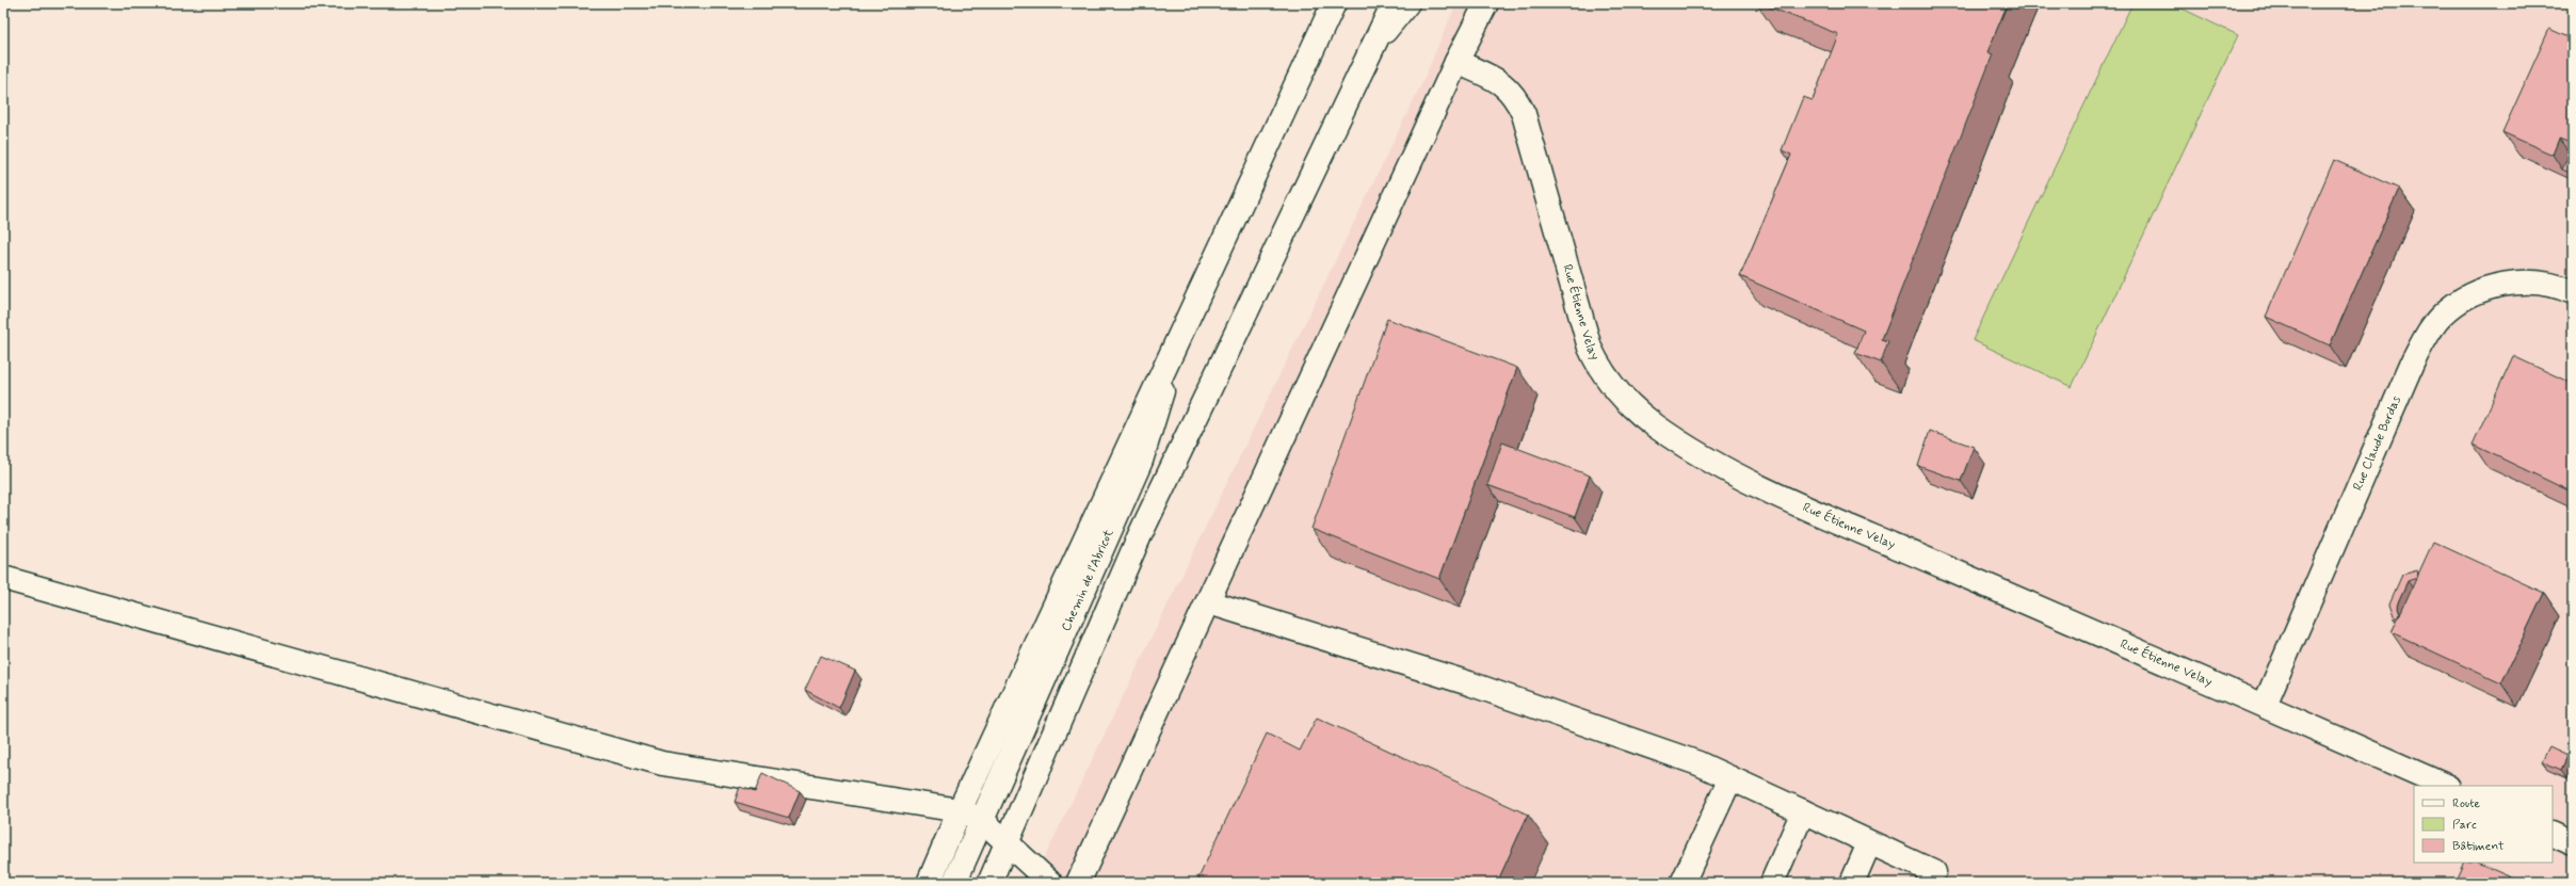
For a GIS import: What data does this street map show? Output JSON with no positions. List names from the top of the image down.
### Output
{
  "streets": {
    "street": ["Rue Étienne Velay", "Rue Claude Bordas", "Chemin de l'Abricot"]
  },
  "crossings": [
    ["Rue Étienne Velay", "Rue Claude Bordas"]
  ],
  "legend": ["Route", "Parc", "Bâtiment"]
}
